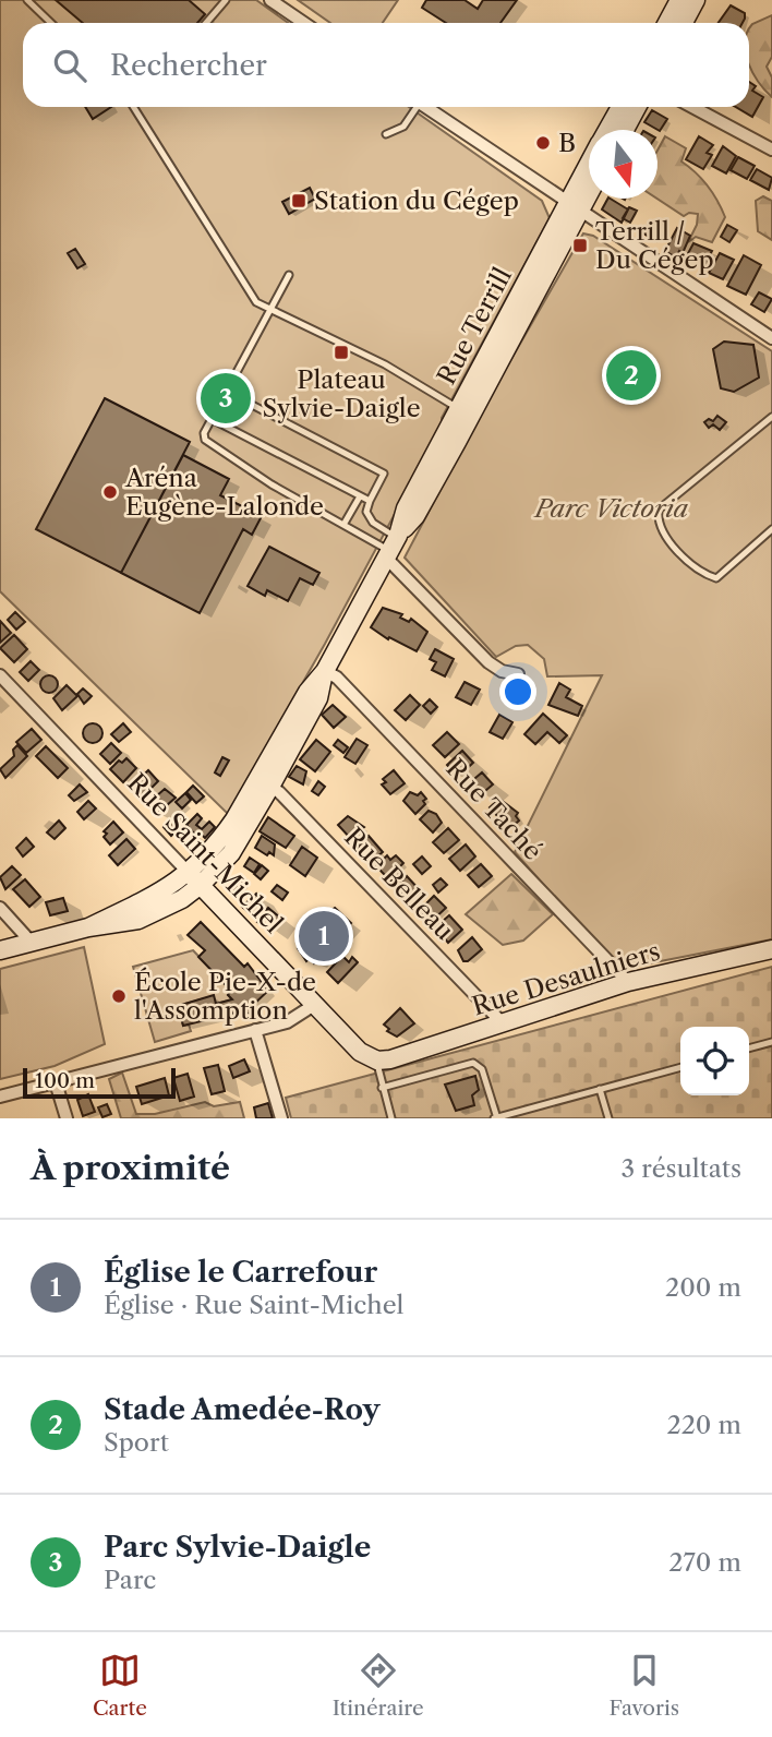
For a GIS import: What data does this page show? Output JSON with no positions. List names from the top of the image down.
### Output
{
  "streets": {
    "street": [
      "Rue Terrill",
      "Rue Taché",
      "Rue Saint-Michel",
      "Rue Belleau",
      "Rue Desaulniers"
    ]
  },
  "crossings": [
    ["Rue Terrill", "Rue Taché"],
    ["Rue Terrill", "Rue Saint-Michel"],
    ["Rue Terrill", "Rue Belleau"],
    ["Rue Taché", "Rue Desaulniers"],
    ["Rue Saint-Michel", "Rue Desaulniers"],
    ["Rue Belleau", "Rue Desaulniers"]
  ],
  "parks": ["Parc Victoria"],
  "places": {
    "other": ["B", "Aréna Eugène-Lalonde", "École Pie-X-de l'Assomption"],
    "transit": ["Station du Cégep", "Terrill / Du Cégep", "Plateau Sylvie-Daigle"]
  },
  "scale_bar": "100 m",
  "north": "bottom",
  "page": {
    "search": "Rechercher",
    "pins": ["2", "3", "1"],
    "scale": "100 m",
    "heading": ["À proximité", "3 résultats"],
    "list": [
      {
        "mark": "1",
        "name": "Église le Carrefour",
        "note": "Église · Rue Saint-Michel",
        "value": "200 m"
      },
      {
        "mark": "2",
        "name": "Stade Amedée-Roy",
        "note": "Sport",
        "value": "220 m"
      },
      {
        "mark": "3",
        "name": "Parc Sylvie-Daigle",
        "note": "Parc",
        "value": "270 m"
      }
    ],
    "nav": ["Carte", "Itinéraire", "Favoris"]
  }
}
